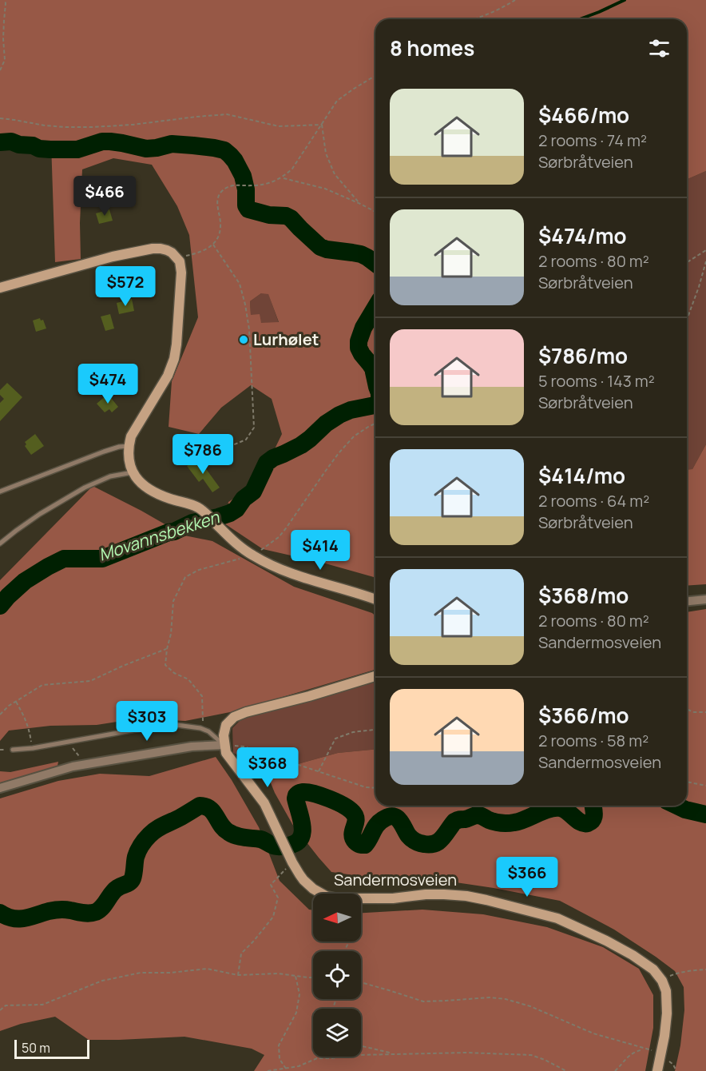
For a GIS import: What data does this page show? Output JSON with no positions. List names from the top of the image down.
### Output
{
  "streets": {
    "street": ["Sandermosveien"]
  },
  "water": ["Movannsbekken"],
  "places": ["Lurhølet"],
  "scale_bar": "50 m",
  "north": "left",
  "page": {
    "heading": "8 homes",
    "list": [
      {
        "name": "$466/mo",
        "note": "2 rooms · 74 m² · Sørbråtveien"
      },
      {
        "name": "$474/mo",
        "note": "2 rooms · 80 m² · Sørbråtveien"
      },
      {
        "name": "$786/mo",
        "note": "5 rooms · 143 m² · Sørbråtveien"
      },
      {
        "name": "$414/mo",
        "note": "2 rooms · 64 m² · Sørbråtveien"
      },
      {
        "name": "$368/mo",
        "note": "2 rooms · 80 m² · Sandermosveien"
      },
      {
        "name": "$366/mo",
        "note": "2 rooms · 58 m² · Sandermosveien"
      }
    ],
    "price": [
      "$466",
      "$572",
      "$474",
      "$786",
      "$414",
      "$303",
      "$368",
      "$366"
    ],
    "scale": "50 m"
  }
}
